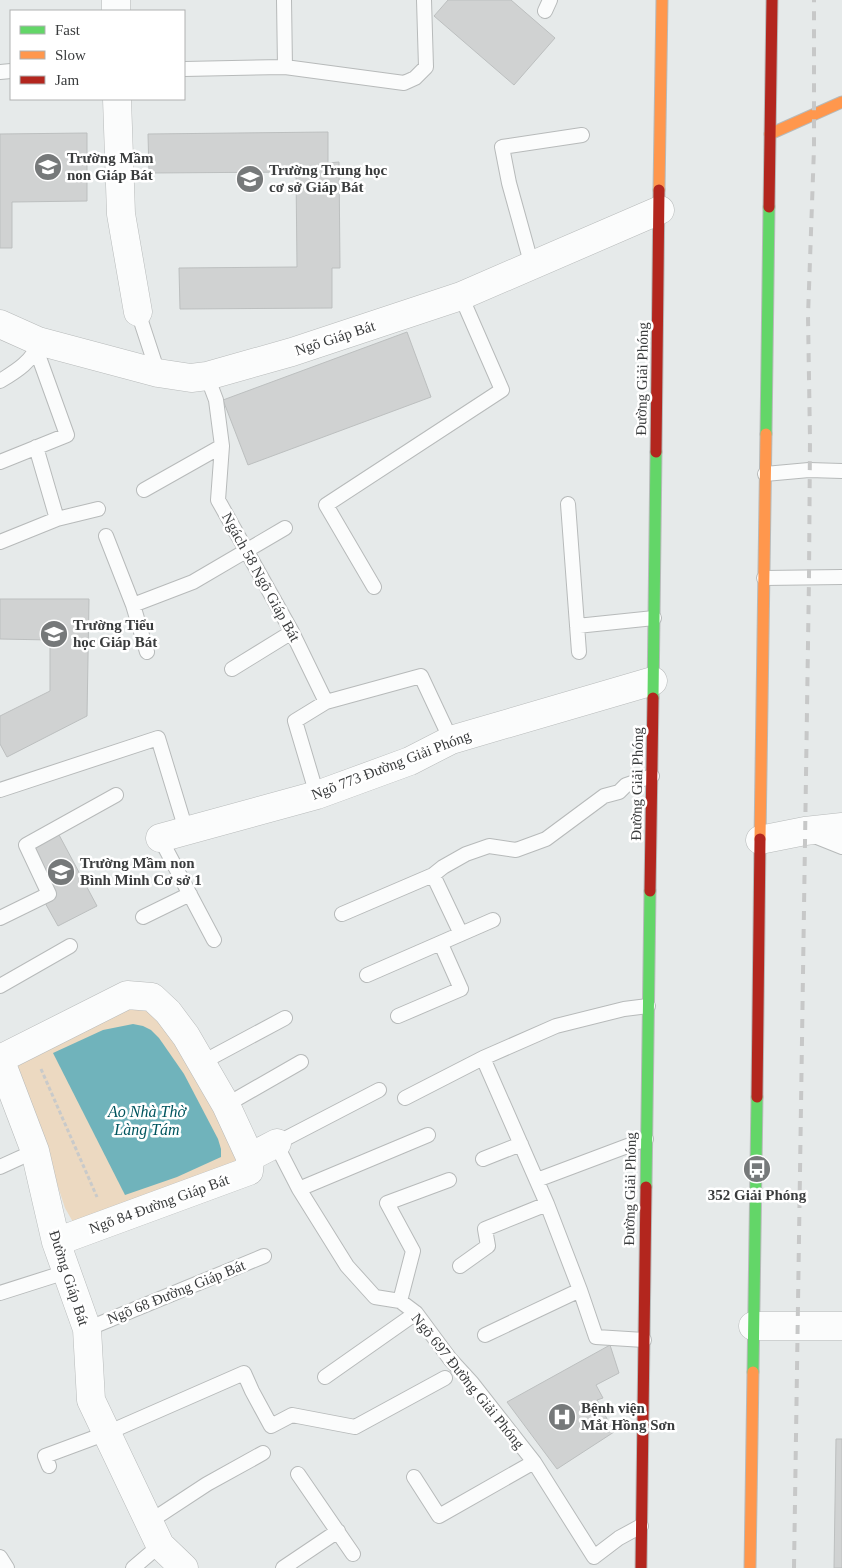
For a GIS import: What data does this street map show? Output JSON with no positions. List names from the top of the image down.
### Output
{
  "streets": {
    "main road": ["Đường Giải Phóng"],
    "street": [
      "Ngõ Giáp Bát",
      "Ngõ 773 Đường Giải Phóng",
      "Ngõ 84 Đường Giáp Bát",
      "Đường Giáp Bát"
    ],
    "lane": ["Ngách 58 Ngõ Giáp Bát", "Ngõ 68 Đường Giáp Bát", "Ngõ 697 Đường Giải Phóng"]
  },
  "crossings": [
    ["Ngõ Giáp Bát", "Đường Giải Phóng"],
    ["Ngõ Giáp Bát", "Ngách 58 Ngõ Giáp Bát"],
    ["Đường Giải Phóng", "Ngõ 773 Đường Giải Phóng"],
    ["Đường Giải Phóng", "Ngõ 697 Đường Giải Phóng"],
    ["Ngõ 84 Đường Giáp Bát", "Đường Giáp Bát"],
    ["Đường Giáp Bát", "Ngõ 68 Đường Giáp Bát"]
  ],
  "water": ["Ao Nhà Thờ Làng Tám"],
  "places": {
    "school or university": [
      "Trường Mầm non Giáp Bát",
      "Trường Trung học cơ sở Giáp Bát",
      "Trường Tiểu học Giáp Bát",
      "Trường Mầm non Bình Minh Cơ sở 1"
    ],
    "bus stop": ["352 Giải Phóng"],
    "hospital": ["Bệnh viện Mắt Hồng Sơn"]
  },
  "legend": ["Fast", "Slow", "Jam"]
}
